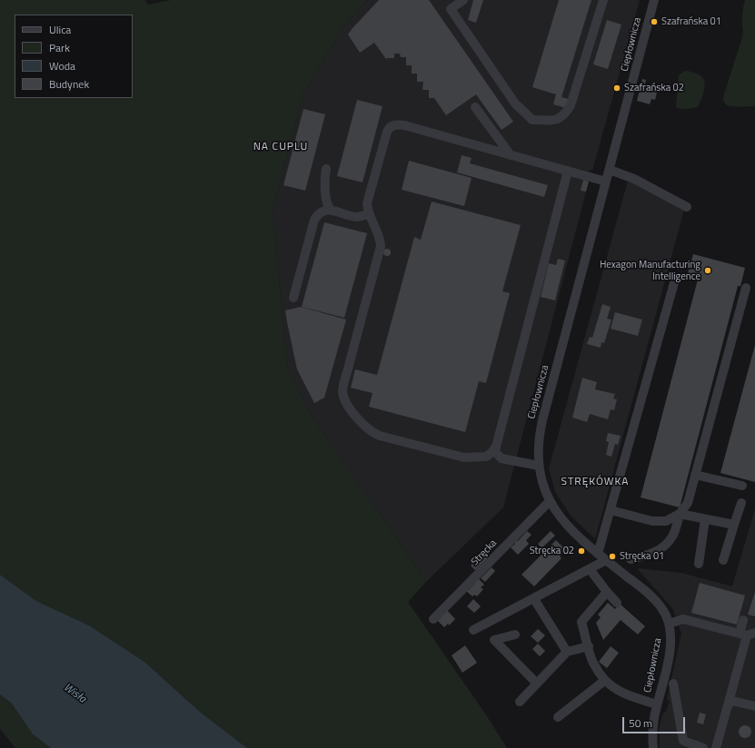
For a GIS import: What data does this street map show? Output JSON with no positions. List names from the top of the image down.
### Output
{
  "streets": {
    "street": ["Ciepłownicza", "Stręcka"]
  },
  "crossings": [
    ["Ciepłownicza", "Stręcka"]
  ],
  "districts": ["NA CUPLU", "STRĘKÓWKA"],
  "water": ["Wisła"],
  "places": [
    "Szafrańska 01",
    "Szafrańska 02",
    "Hexagon Manufacturing Intelligence",
    "Stręcka 02",
    "Stręcka 01"
  ],
  "legend": [
    "Ulica",
    "Park",
    "Woda",
    "Budynek"
  ],
  "scale_bar": "50 m"
}
